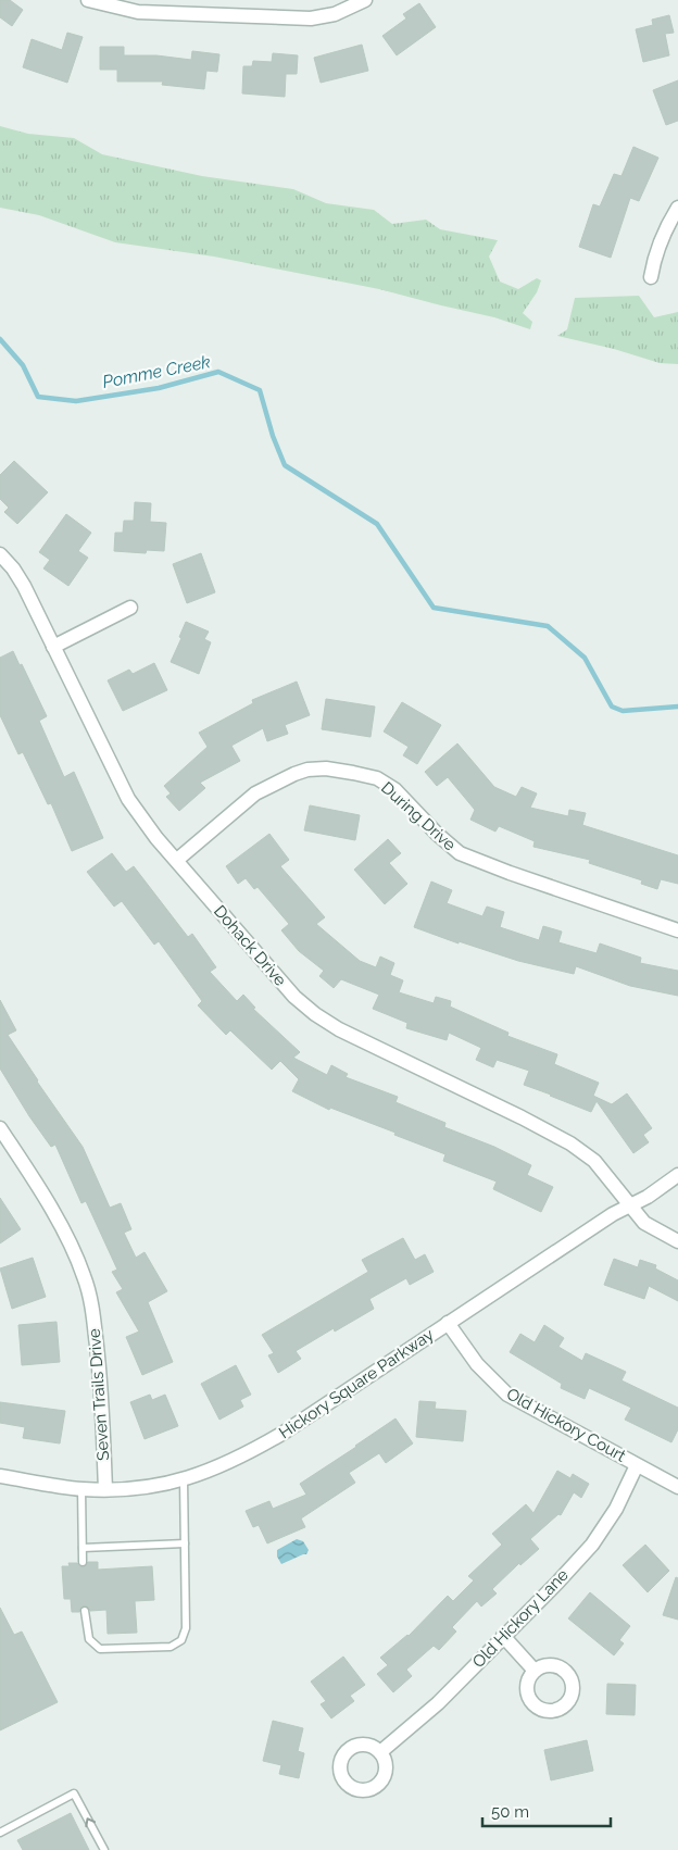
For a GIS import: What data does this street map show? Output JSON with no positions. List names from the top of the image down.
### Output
{
  "streets": {
    "street": [
      "During Drive",
      "Dohack Drive",
      "Hickory Square Parkway",
      "Seven Trails Drive",
      "Old Hickory Court",
      "Old Hickory Lane"
    ]
  },
  "crossings": [
    ["During Drive", "Dohack Drive"],
    ["Dohack Drive", "Hickory Square Parkway"],
    ["Hickory Square Parkway", "Seven Trails Drive"],
    ["Hickory Square Parkway", "Old Hickory Court"],
    ["Old Hickory Court", "Old Hickory Lane"]
  ],
  "water": ["Pomme Creek"],
  "scale_bar": "50 m"
}
